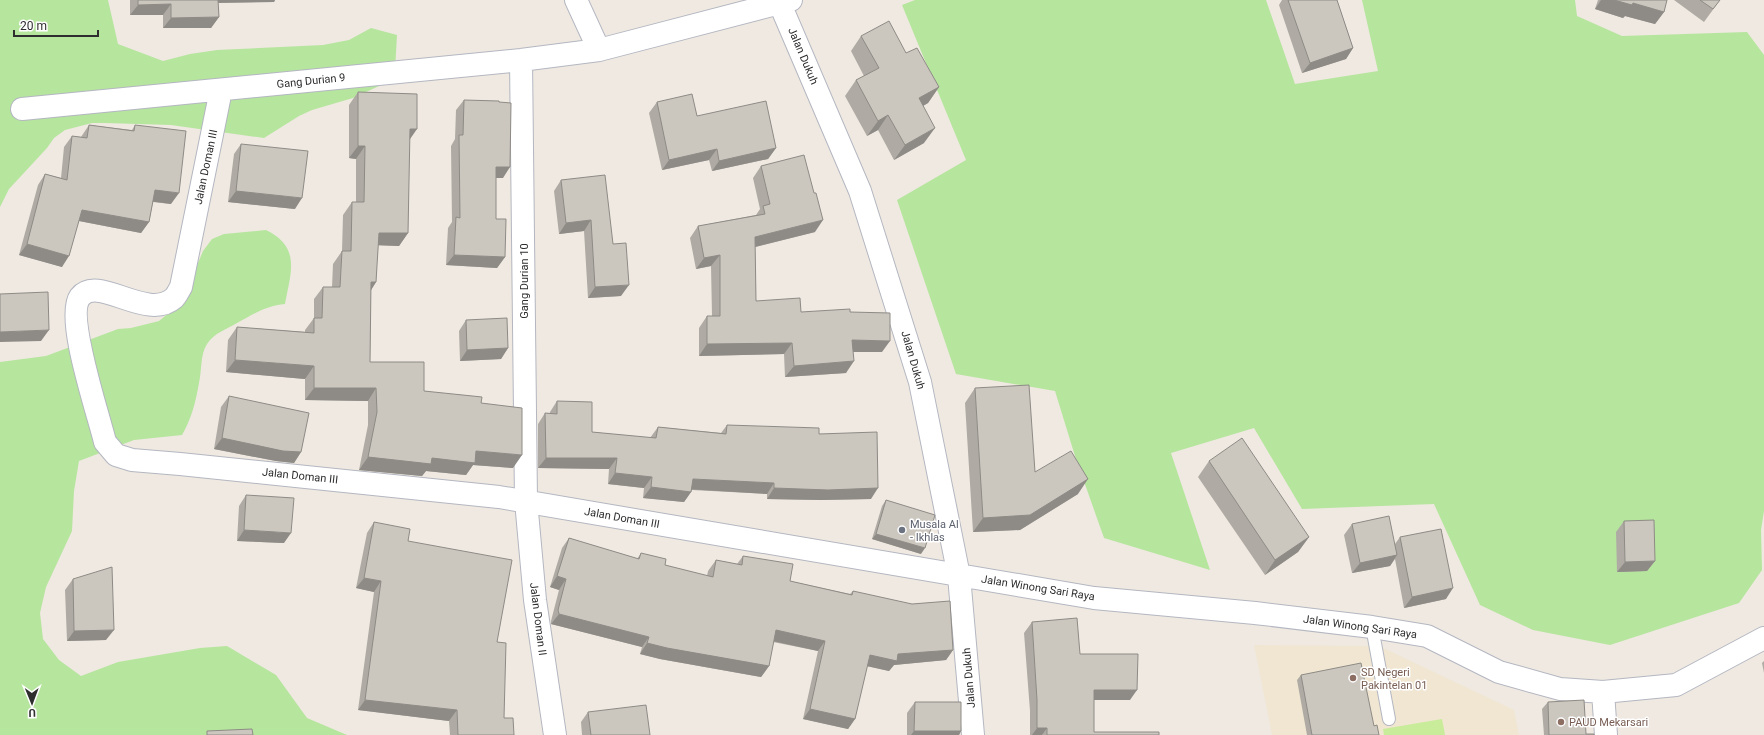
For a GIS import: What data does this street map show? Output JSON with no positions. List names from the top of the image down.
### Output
{
  "streets": {
    "street": [
      "Jalan Dukuh",
      "Gang Durian 9",
      "Jalan Doman III",
      "Gang Durian 10",
      "Jalan Winong Sari Raya",
      "Jalan Doman II"
    ]
  },
  "crossings": [
    ["Jalan Dukuh", "Gang Durian 9"],
    ["Jalan Dukuh", "Jalan Doman III"],
    ["Jalan Dukuh", "Jalan Winong Sari Raya"],
    ["Gang Durian 9", "Jalan Doman III"],
    ["Gang Durian 9", "Gang Durian 10"],
    ["Jalan Doman III", "Gang Durian 10"],
    ["Jalan Doman III", "Jalan Winong Sari Raya"],
    ["Jalan Doman III", "Jalan Doman II"],
    ["Gang Durian 10", "Jalan Doman II"]
  ],
  "places": ["Musala Al - Ikhlas", "SD Negeri Pakintelan 01", "PAUD Mekarsari"],
  "scale_bar": "20 m",
  "north": "bottom"
}
